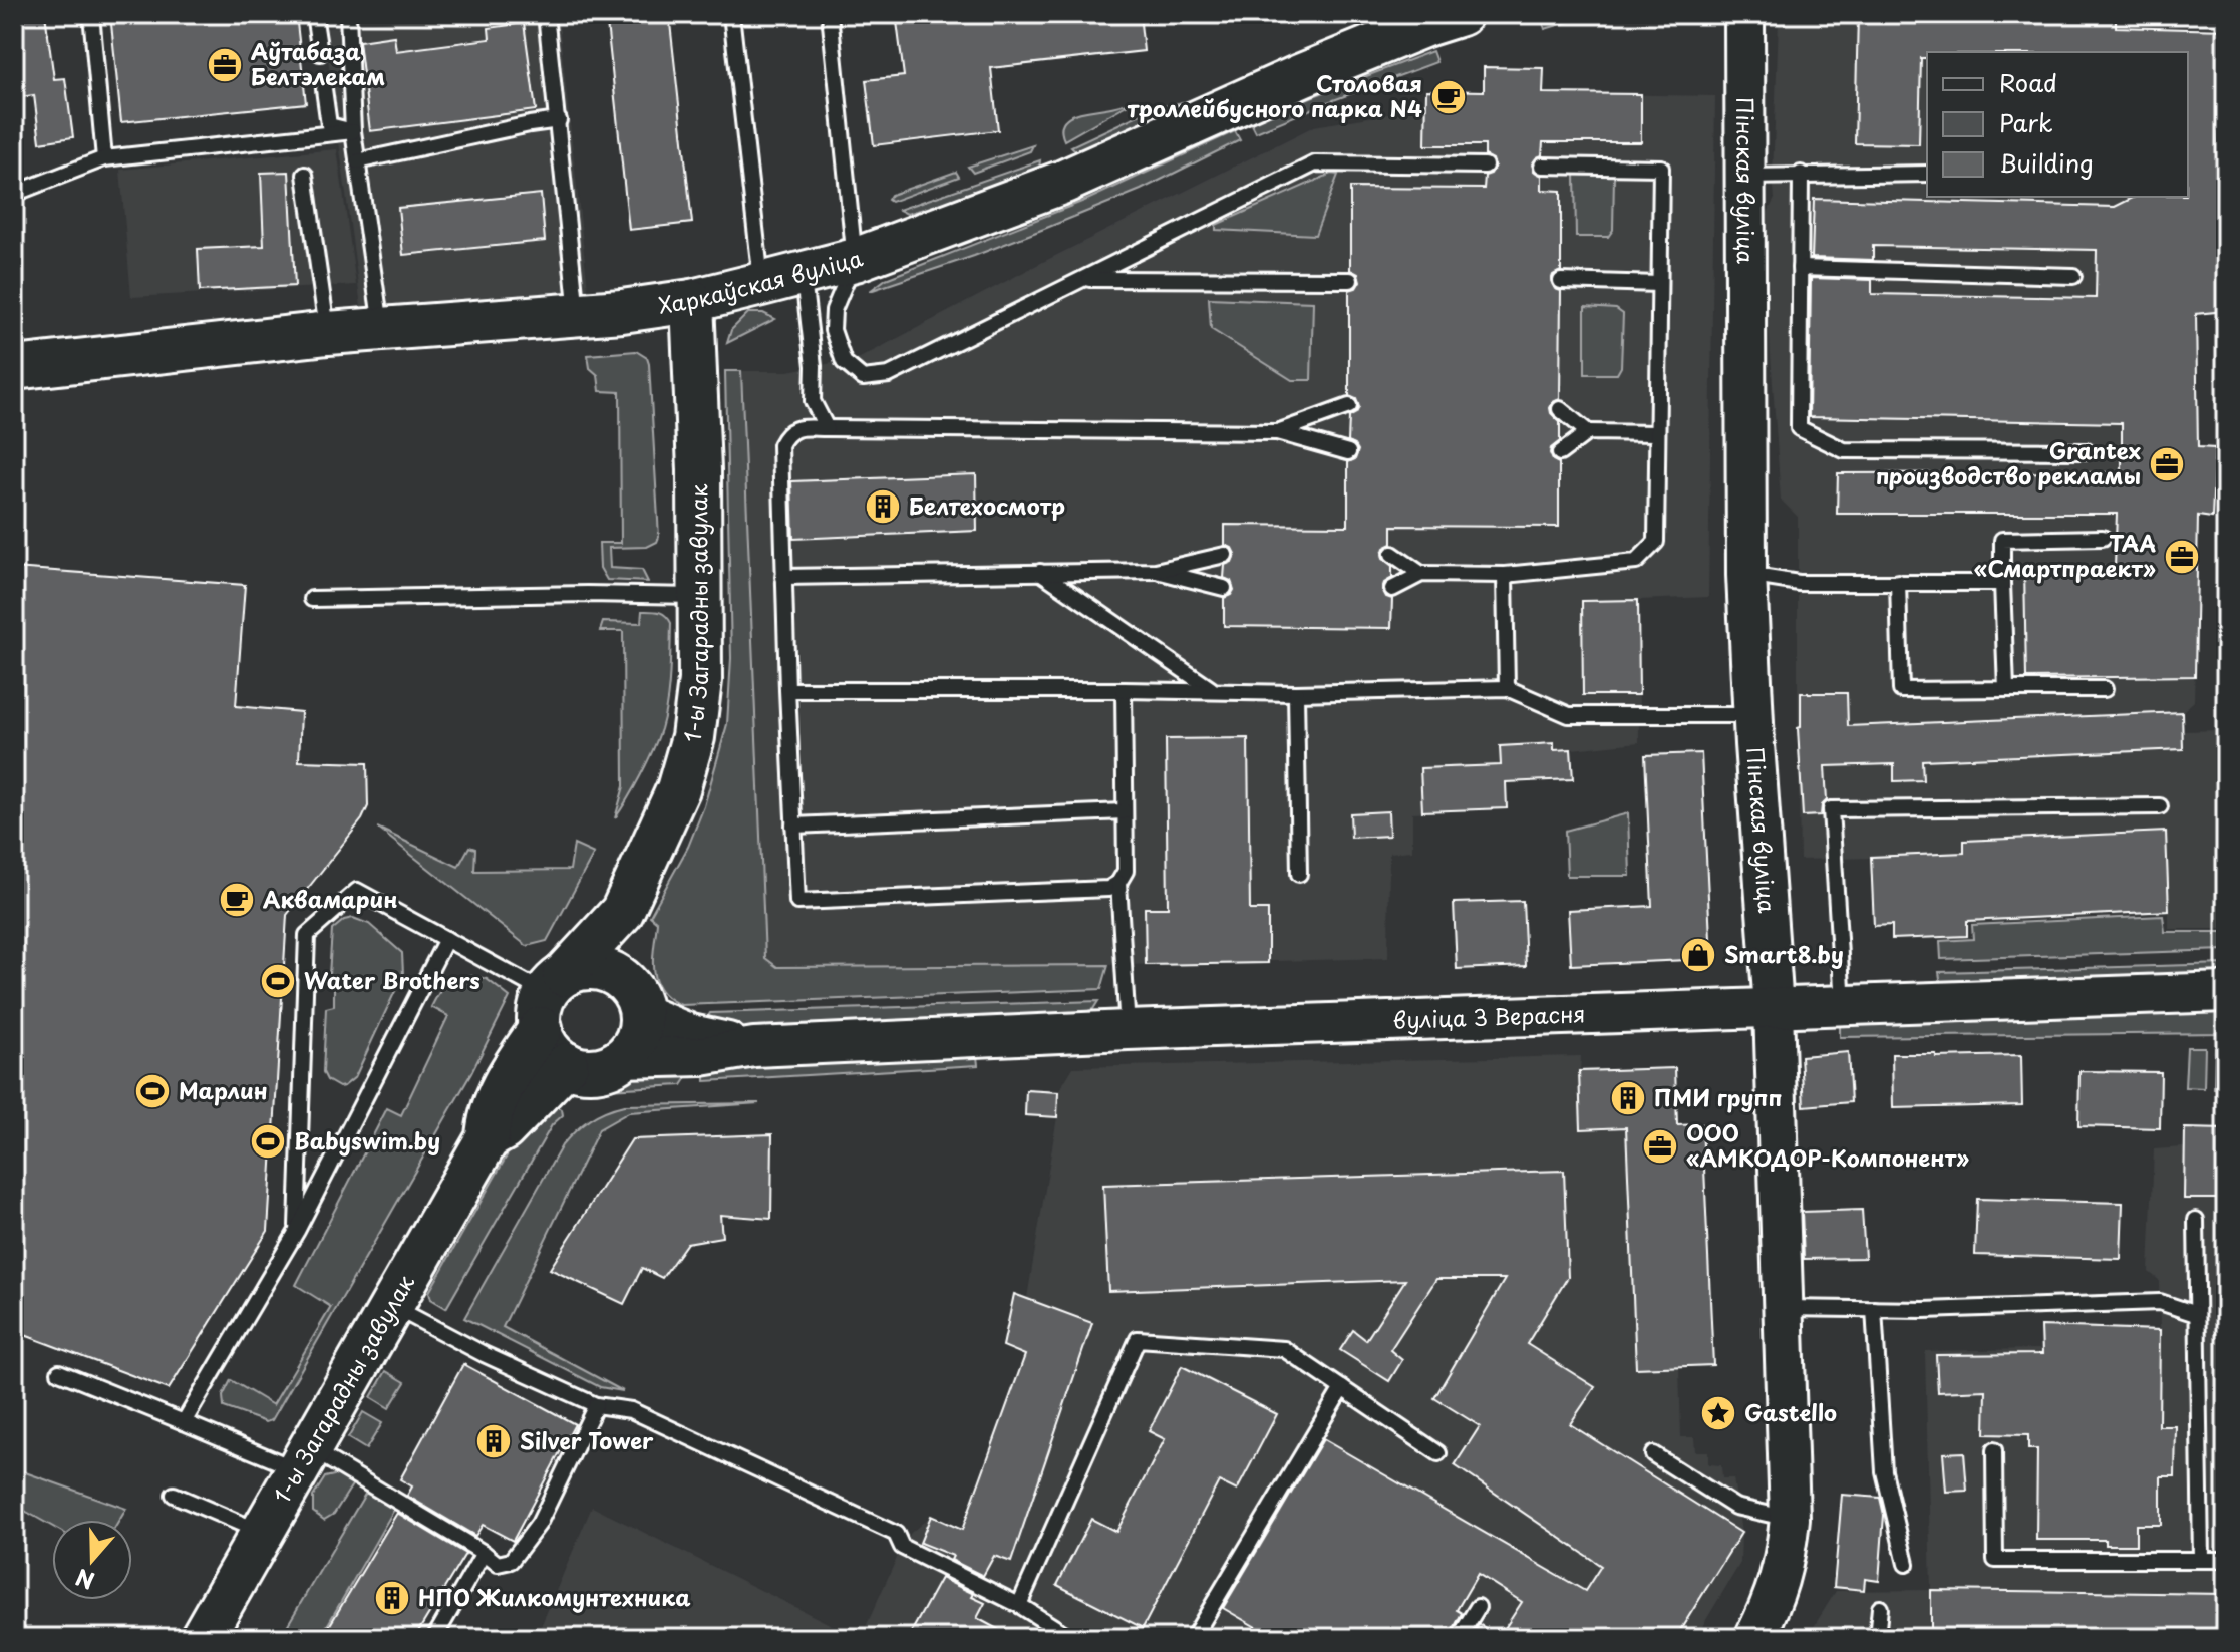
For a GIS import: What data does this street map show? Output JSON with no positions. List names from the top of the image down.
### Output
{
  "streets": {
    "main road": ["Харкаўская вуліца", "1-ы Загарадны завулак"],
    "street": ["Пінская вуліца", "вуліца 3 Верасня"]
  },
  "crossings": [
    ["Пінская вуліца", "вуліца 3 Верасня"],
    ["Харкаўская вуліца", "1-ы Загарадны завулак"],
    ["1-ы Загарадны завулак", "вуліца 3 Верасня"]
  ],
  "places": {
    "office": [
      "Аўтабаза Белтэлекам",
      "Grantex производство рекламы",
      "ТАА «Смартпраект»",
      "ООО «АМКОДОР-Компонент»"
    ],
    "cafe": ["Столовая троллейбусного парка N4", "Аквамарин"],
    "building": [
      "Белтехосмотр",
      "ПМИ групп",
      "Silver Tower",
      "НПО Жилкомунтехника"
    ],
    "shop": ["Smart8.by"],
    "sports": ["Water Brothers", "Марлин", "Babyswim.by"],
    "place": ["Gastello"]
  },
  "legend": ["Road", "Park", "Building"],
  "north": "bottom"
}
